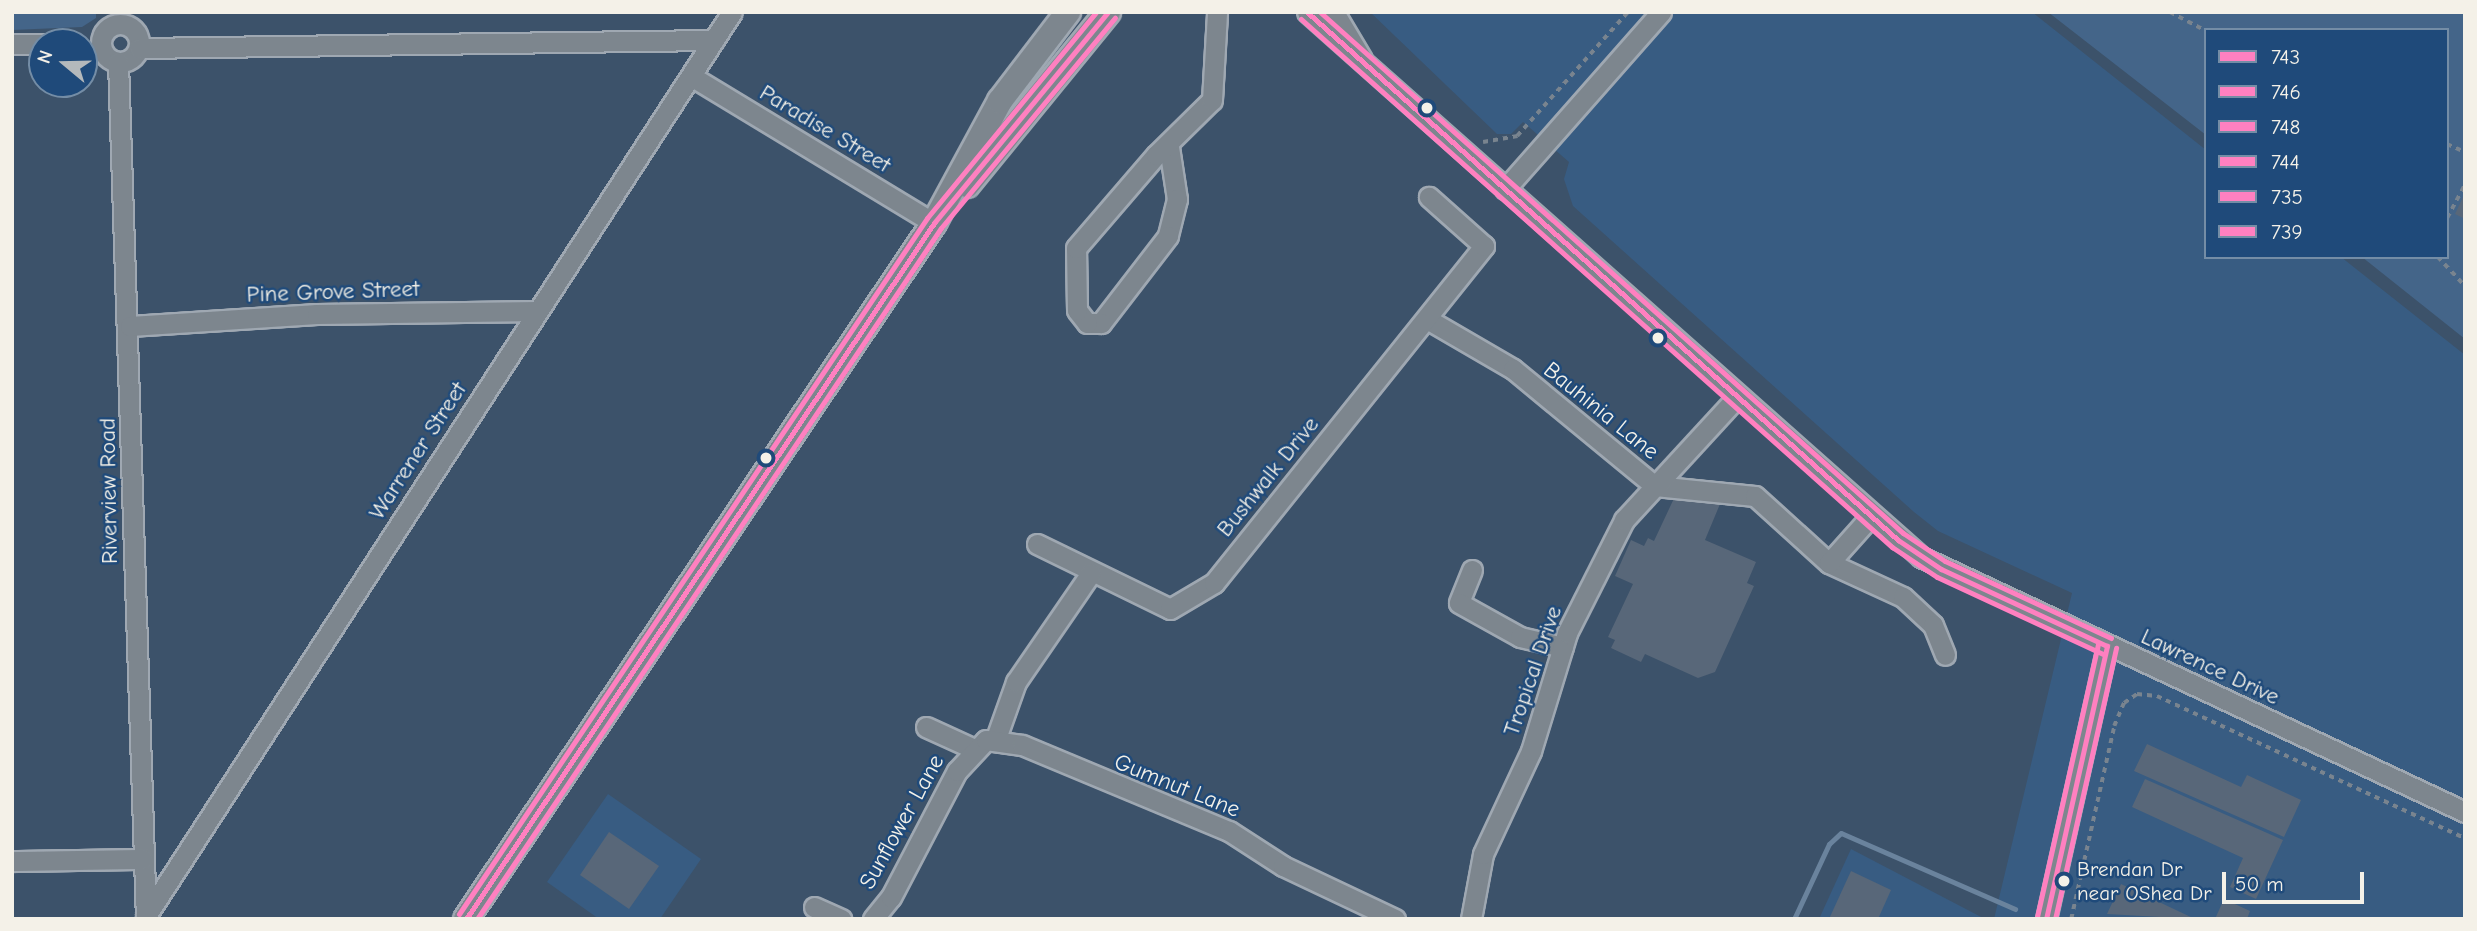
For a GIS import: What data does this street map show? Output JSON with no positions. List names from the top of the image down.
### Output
{
  "streets": {
    "street": [
      "Paradise Street",
      "Pine Grove Street",
      "Bauhinia Lane",
      "Warrener Street",
      "Bushwalk Drive",
      "Riverview Road",
      "Lawrence Drive",
      "Tropical Drive",
      "Gumnut Lane",
      "Sunflower Lane"
    ]
  },
  "crossings": [
    ["Paradise Street", "Warrener Street"],
    ["Pine Grove Street", "Warrener Street"],
    ["Pine Grove Street", "Riverview Road"],
    ["Bauhinia Lane", "Bushwalk Drive"],
    ["Bauhinia Lane", "Tropical Drive"],
    ["Warrener Street", "Riverview Road"],
    ["Lawrence Drive", "Tropical Drive"],
    ["Gumnut Lane", "Sunflower Lane"]
  ],
  "places": ["Brendan Dr near OShea Dr"],
  "lines": [
    "transit line 743",
    "transit line 748",
    "transit line 744",
    "transit line 739",
    "transit line 735",
    "transit line 746"
  ],
  "legend": [
    "743",
    "746",
    "748",
    "744",
    "735",
    "739"
  ],
  "scale_bar": "50 m",
  "north": "left"
}
